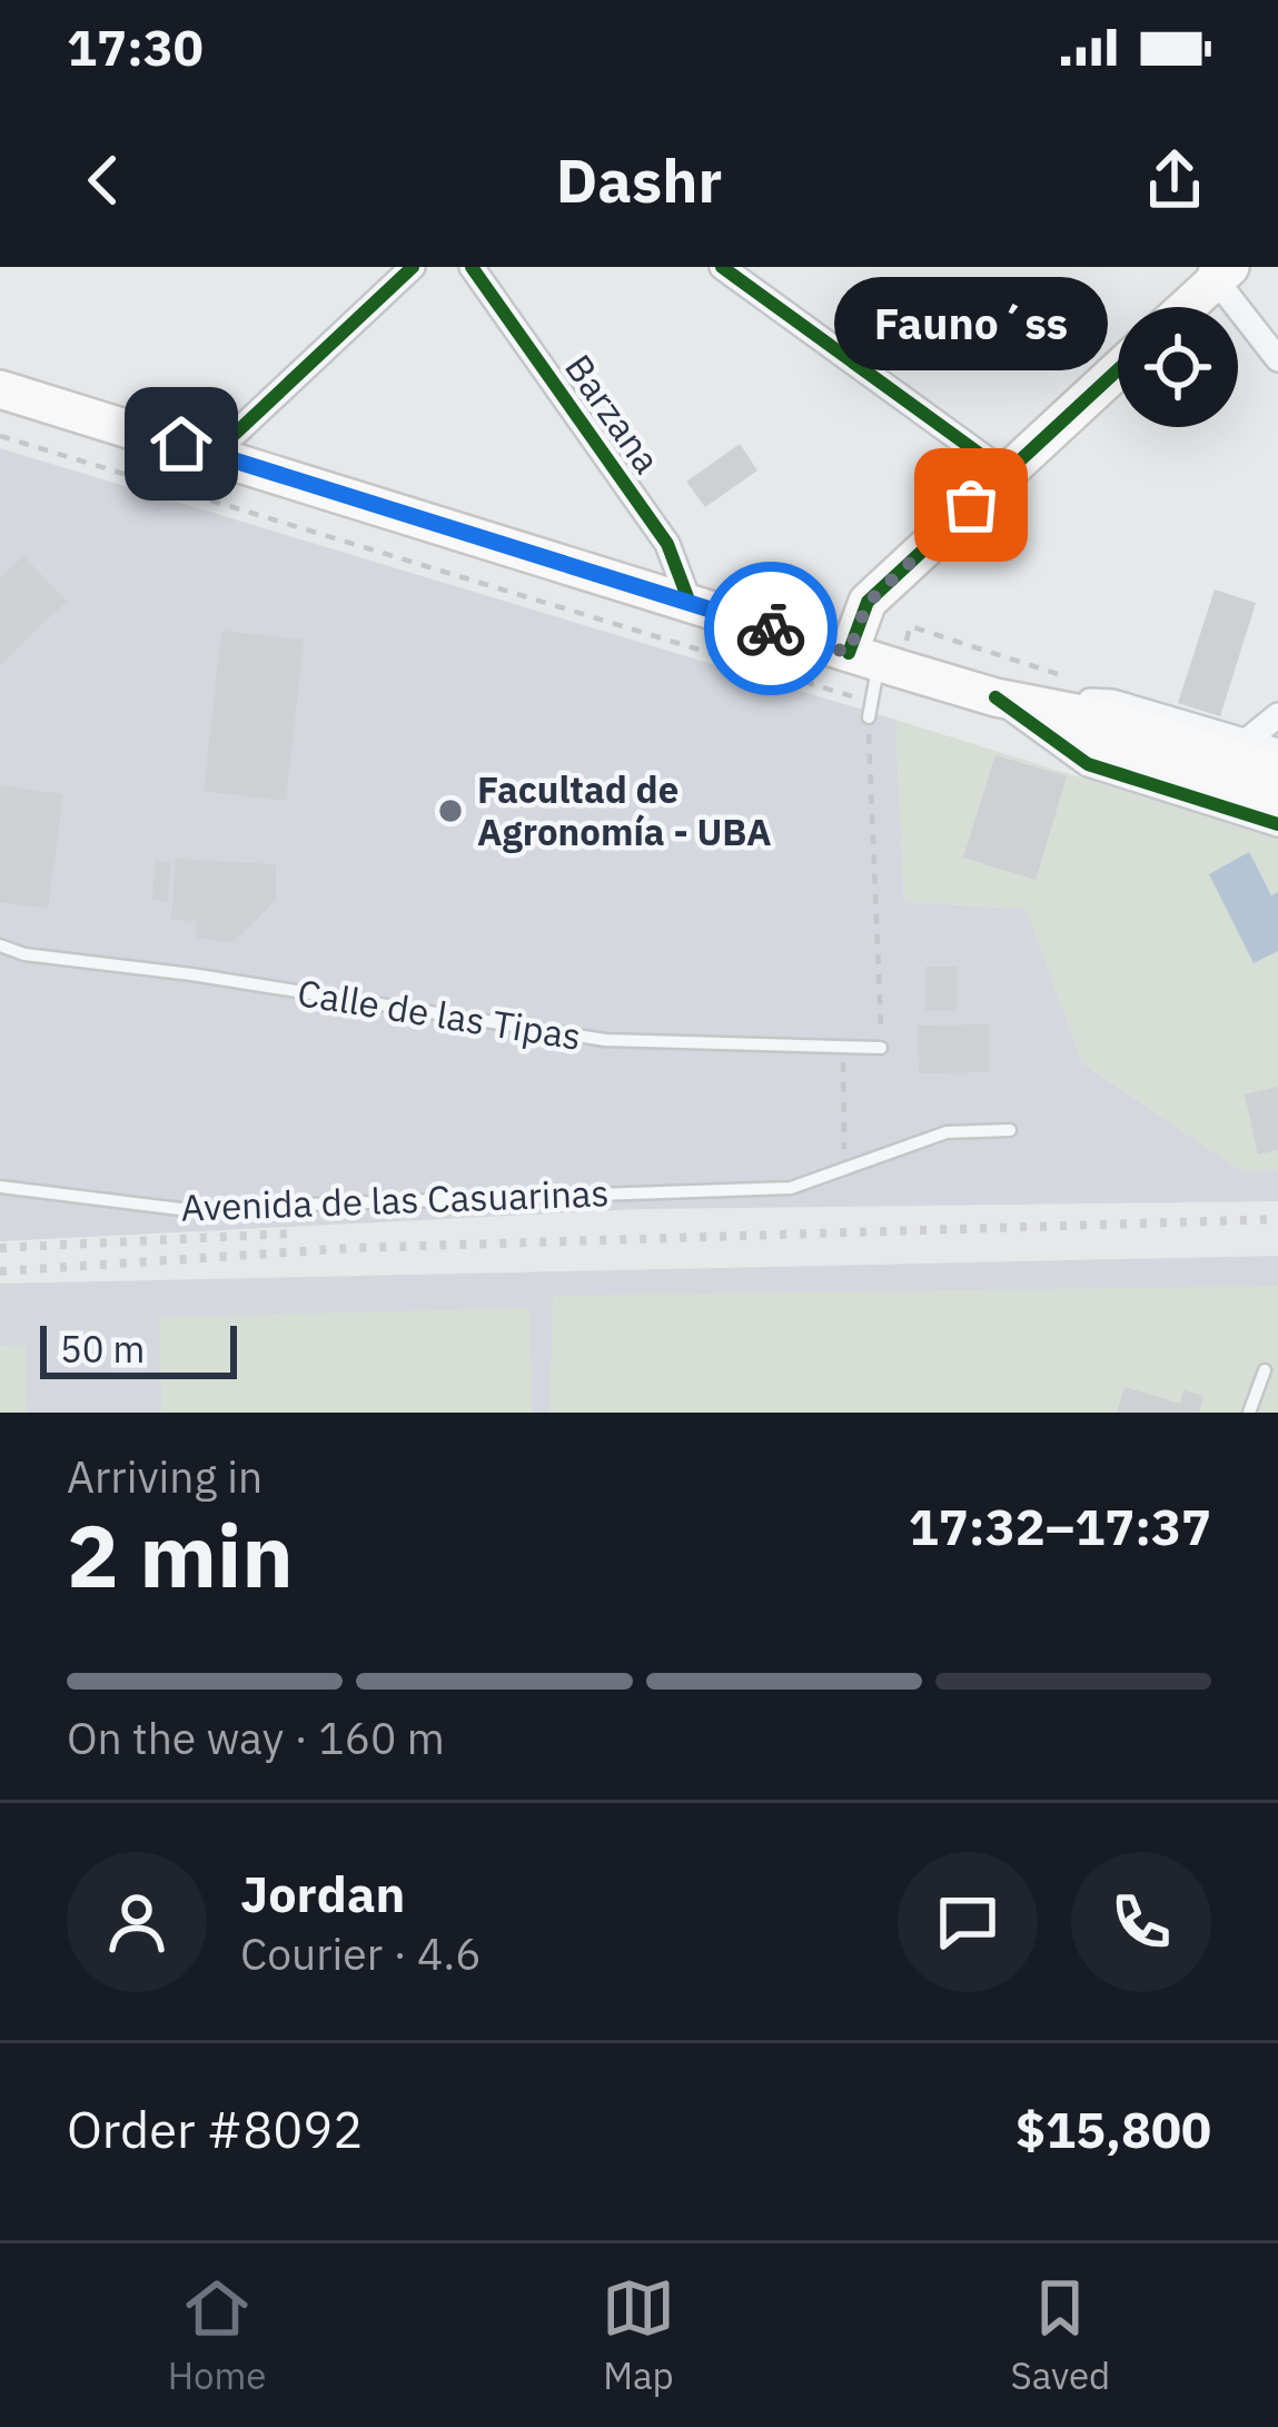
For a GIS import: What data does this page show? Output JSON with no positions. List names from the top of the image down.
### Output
{
  "streets": {
    "street": ["Barzana"],
    "lane": ["Calle de las Tipas", "Avenida de las Casuarinas"]
  },
  "places": ["Fauno´ss", "Facultad de Agronomía - UBA"],
  "scale_bar": "50 m",
  "page": {
    "status": "17:30",
    "header": "Dashr",
    "bubble": "Fauno´ss",
    "scale": "50 m",
    "heading": ["2 min", "Arriving in", "17:32–17:37"],
    "panel": [
      "Jordan",
      "Courier · 4.6",
      "Order #8092",
      "$15,800"
    ],
    "bar": "On the way · 160 m",
    "tabs": ["Home", "Map", "Saved"]
  }
}
